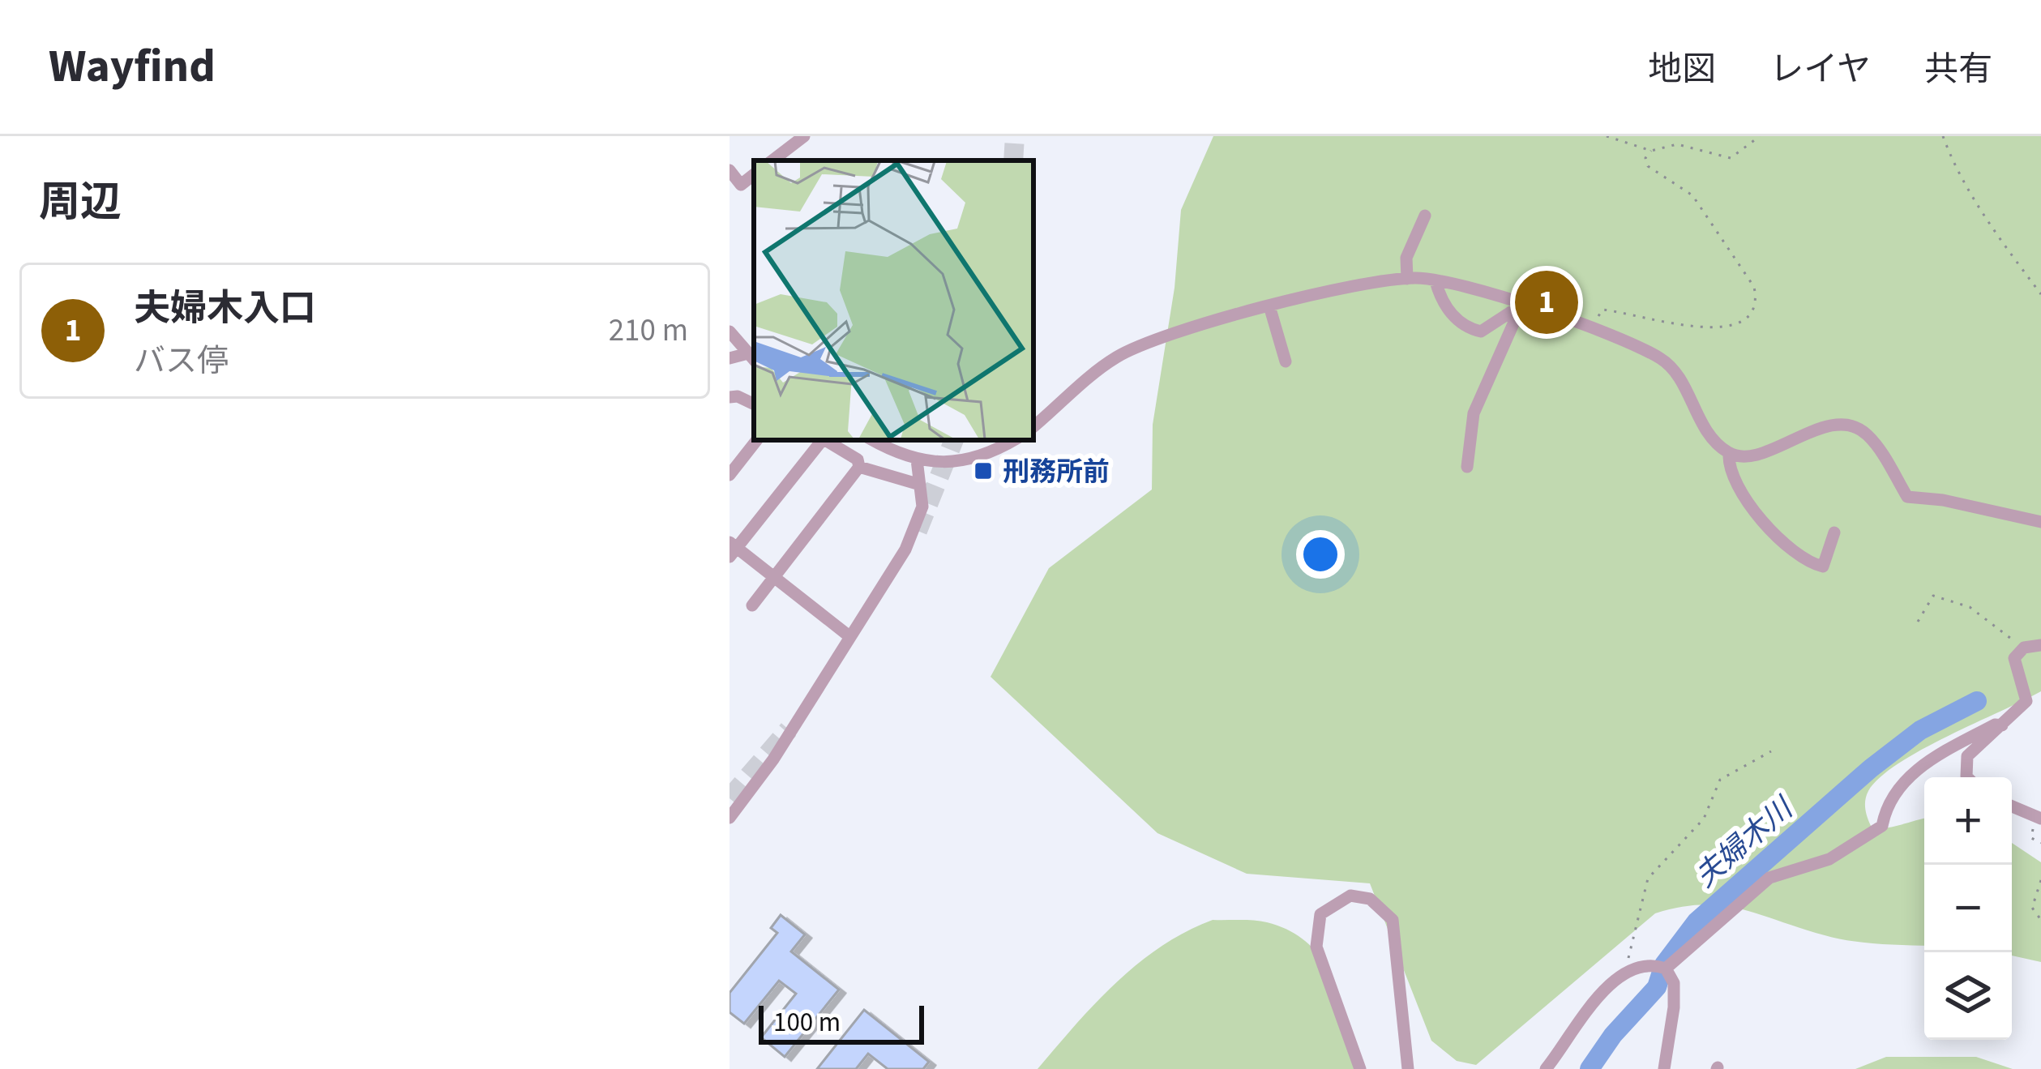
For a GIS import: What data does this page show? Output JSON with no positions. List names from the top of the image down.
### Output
{
  "water": ["夫婦木川"],
  "places": {
    "transit": ["刑務所前"]
  },
  "scale_bar": "100 m",
  "page": {
    "header": "Wayfind",
    "nav": ["地図", "レイヤ", "共有"],
    "heading": "周辺",
    "list": [
      {
        "mark": "1",
        "name": "夫婦木入口",
        "note": "バス停",
        "value": "210 m"
      }
    ],
    "pins": "1",
    "map_buttons": ["+", "−"],
    "scale": "100 m"
  }
}
